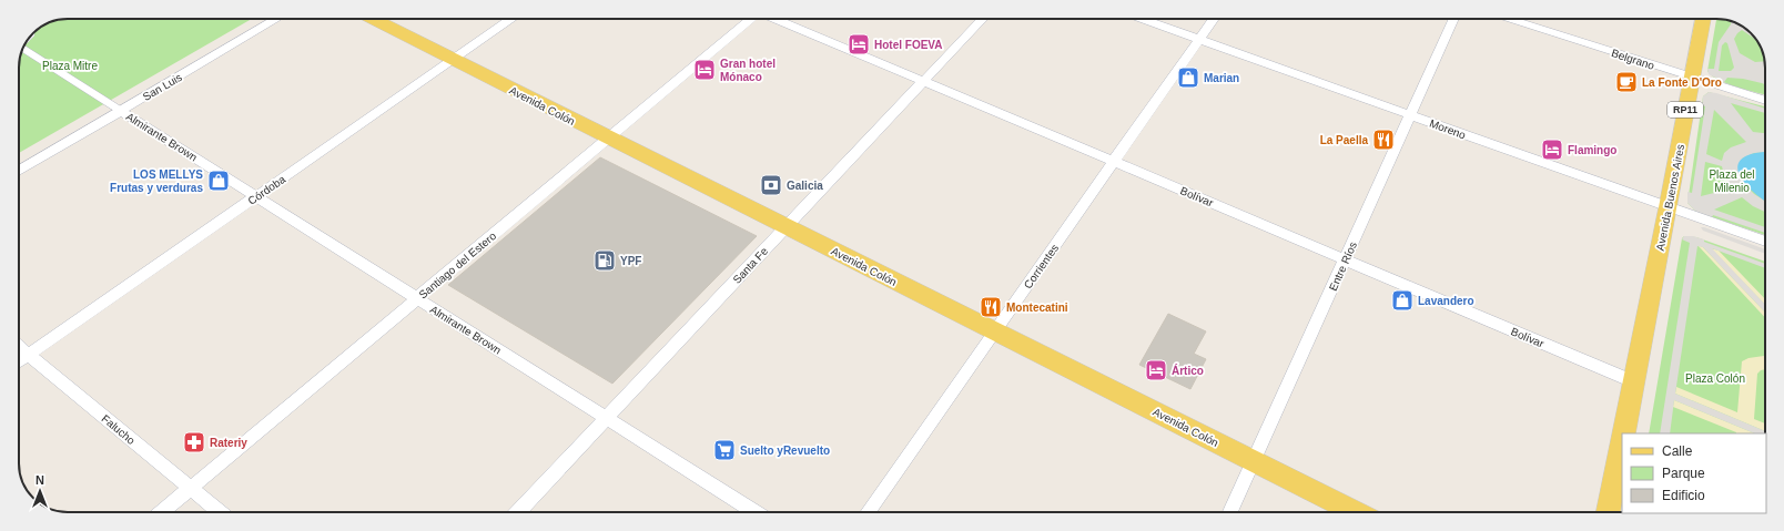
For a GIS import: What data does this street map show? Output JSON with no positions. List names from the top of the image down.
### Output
{
  "streets": {
    "main road": ["Avenida Colón", "RP11", "Avenida Buenos Aires"],
    "street": [
      "Belgrano",
      "San Luis",
      "Moreno",
      "Almirante Brown",
      "Córdoba",
      "Bolívar",
      "Santiago del Estero",
      "Santa Fe",
      "Corrientes",
      "Entre Ríos",
      "Falucho"
    ]
  },
  "crossings": [
    ["Belgrano", "Avenida Buenos Aires"],
    ["San Luis", "Almirante Brown"],
    ["Avenida Colón", "Córdoba"],
    ["Avenida Colón", "Santiago del Estero"],
    ["Avenida Colón", "Santa Fe"],
    ["Avenida Colón", "Corrientes"],
    ["Avenida Colón", "Entre Ríos"],
    ["RP11", "Bolívar"],
    ["RP11", "Avenida Buenos Aires"],
    ["Moreno", "Avenida Buenos Aires"],
    ["Moreno", "Corrientes"],
    ["Moreno", "Entre Ríos"],
    ["Almirante Brown", "Córdoba"],
    ["Almirante Brown", "Santiago del Estero"],
    ["Almirante Brown", "Santa Fe"],
    ["Córdoba", "Falucho"],
    ["Bolívar", "Avenida Buenos Aires"],
    ["Bolívar", "Santa Fe"],
    ["Bolívar", "Corrientes"],
    ["Bolívar", "Entre Ríos"],
    ["Santiago del Estero", "Falucho"]
  ],
  "parks": ["Plaza Mitre", "Plaza del Milenio", "Plaza Colón"],
  "places": {
    "hotel": [
      "Hotel FOEVA",
      "Gran hotel Mónaco",
      "Flamingo",
      "Ártico"
    ],
    "shop": ["Marian", "LOS MELLYS Frutas y verduras", "Lavandero"],
    "cafe": ["La Fonte D'Oro"],
    "restaurant": ["La Paella", "Montecatini"],
    "bank": ["Galicia"],
    "fuel station": ["YPF"],
    "pharmacy": ["Rateriy"],
    "supermarket": ["Suelto yRevuelto"]
  },
  "legend": ["Calle", "Parque", "Edificio"],
  "north": "top"
}
